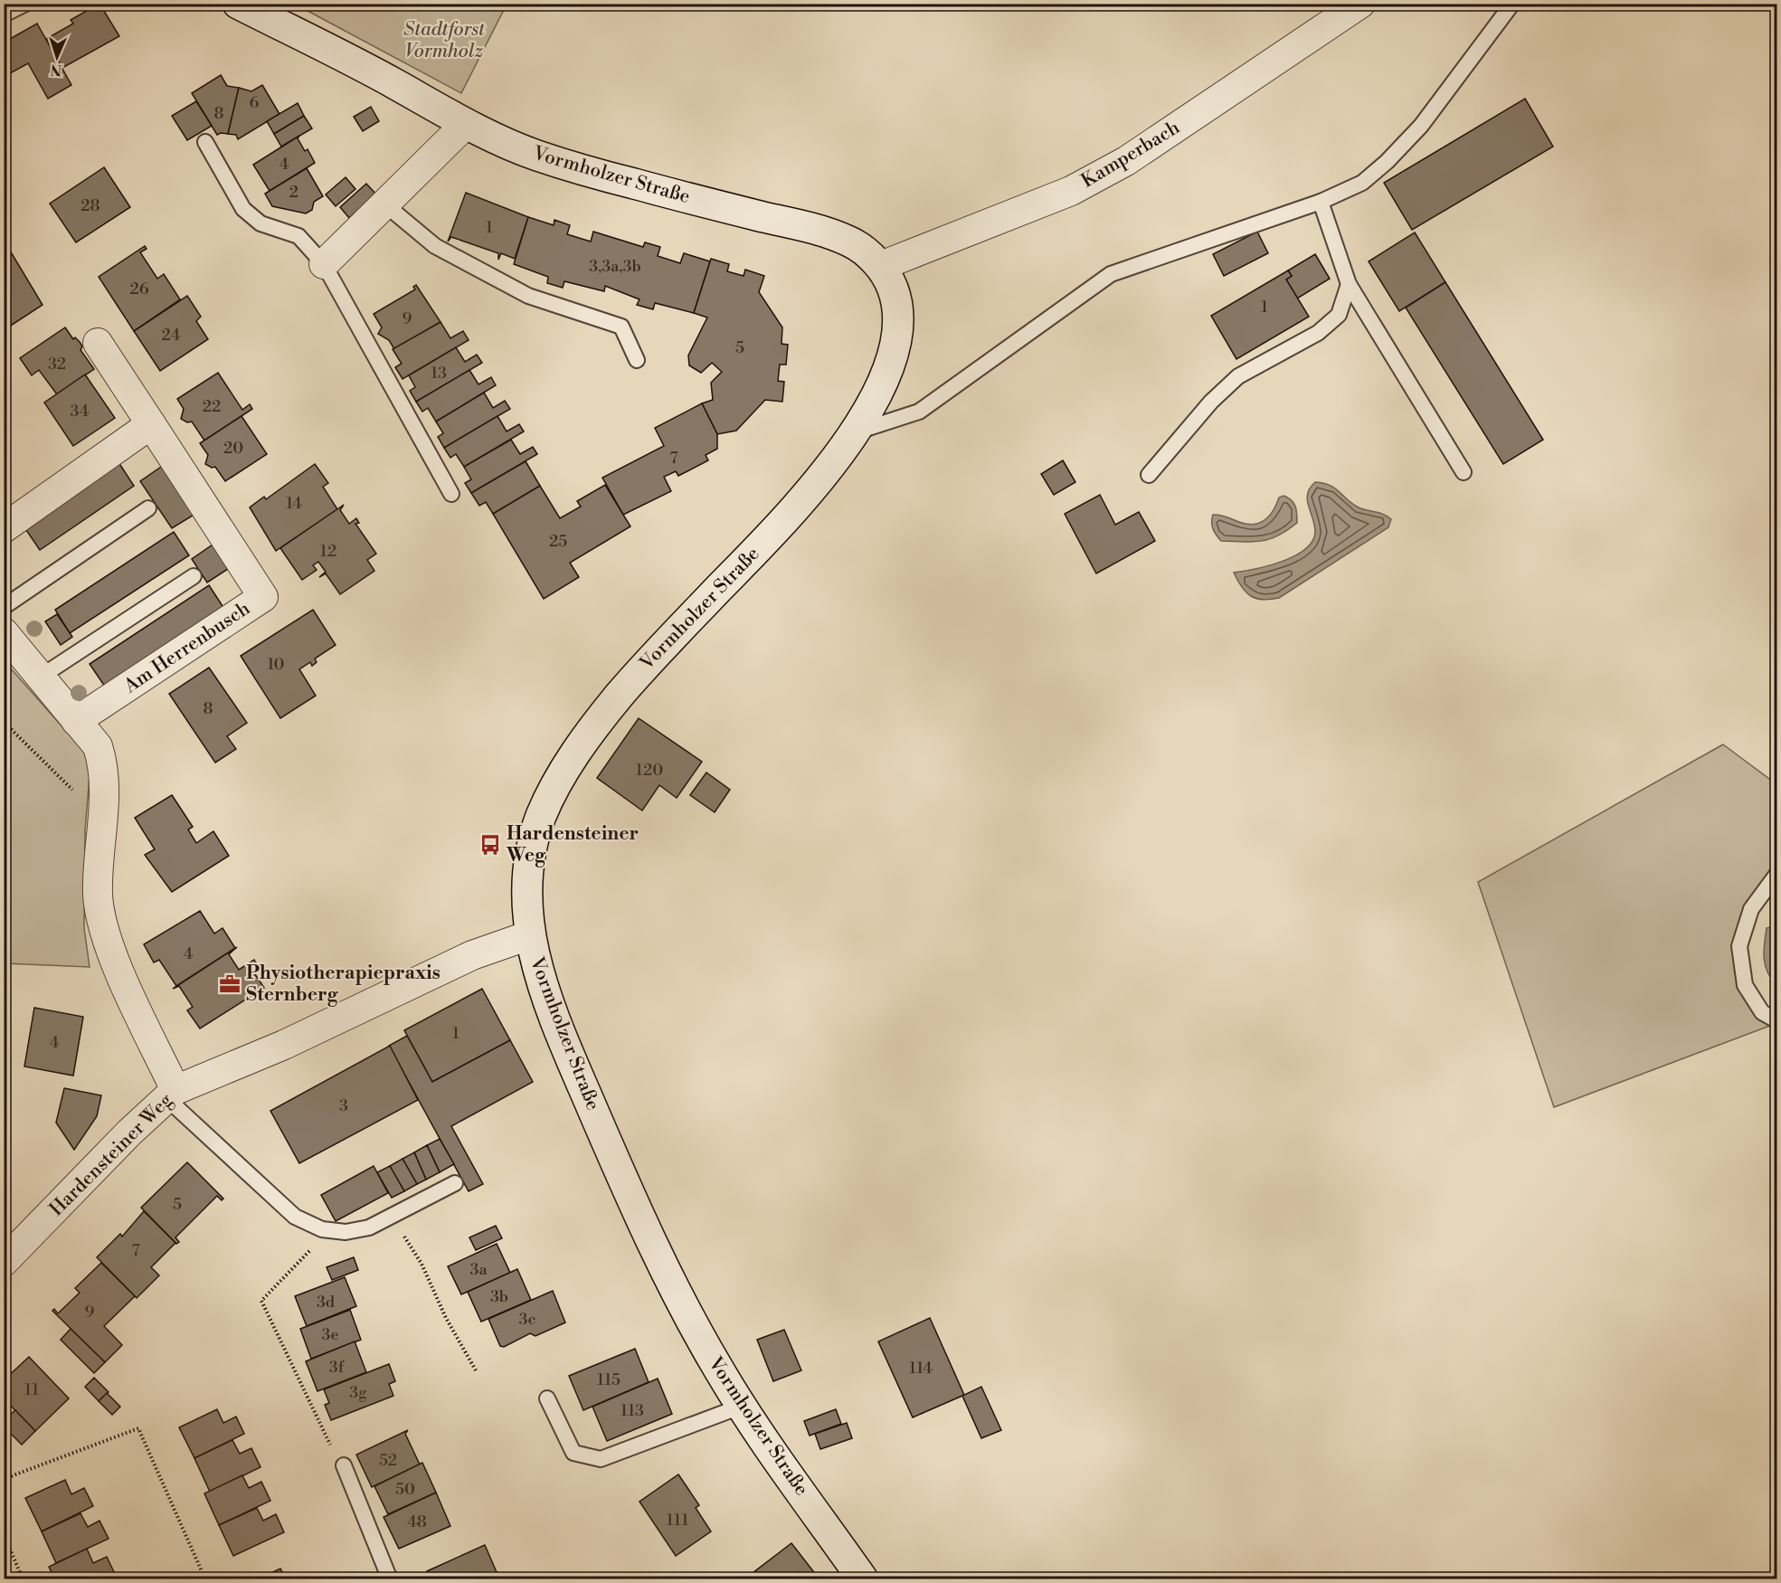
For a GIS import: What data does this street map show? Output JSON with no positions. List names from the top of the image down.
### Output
{
  "streets": {
    "main road": ["Vormholzer Straße"],
    "street": ["Kamperbach", "Am Herrenbusch", "Hardensteiner Weg"]
  },
  "crossings": [
    ["Kamperbach", "Vormholzer Straße"],
    ["Vormholzer Straße", "Hardensteiner Weg"]
  ],
  "parks": ["Stadtforst Vormholz"],
  "places": {
    "bus stop": ["Hardensteiner Weg"],
    "office": ["Physiotherapiepraxis Sternberg"]
  },
  "house_numbers": [
    "6",
    "8",
    "4",
    "2",
    "28",
    "1",
    "3,3a,3b",
    "26",
    "1",
    "9",
    "24",
    "5",
    "32",
    "13",
    "22",
    "34",
    "20",
    "7",
    "14",
    "25",
    "12",
    "10",
    "8",
    "120",
    "4",
    "1",
    "4",
    "3",
    "5",
    "7",
    "3a",
    "3b",
    "3d",
    "9",
    "3c",
    "3e",
    "3f",
    "114",
    "115",
    "11",
    "3g",
    "113",
    "52",
    "50",
    "111",
    "48"
  ],
  "north": "bottom"
}
